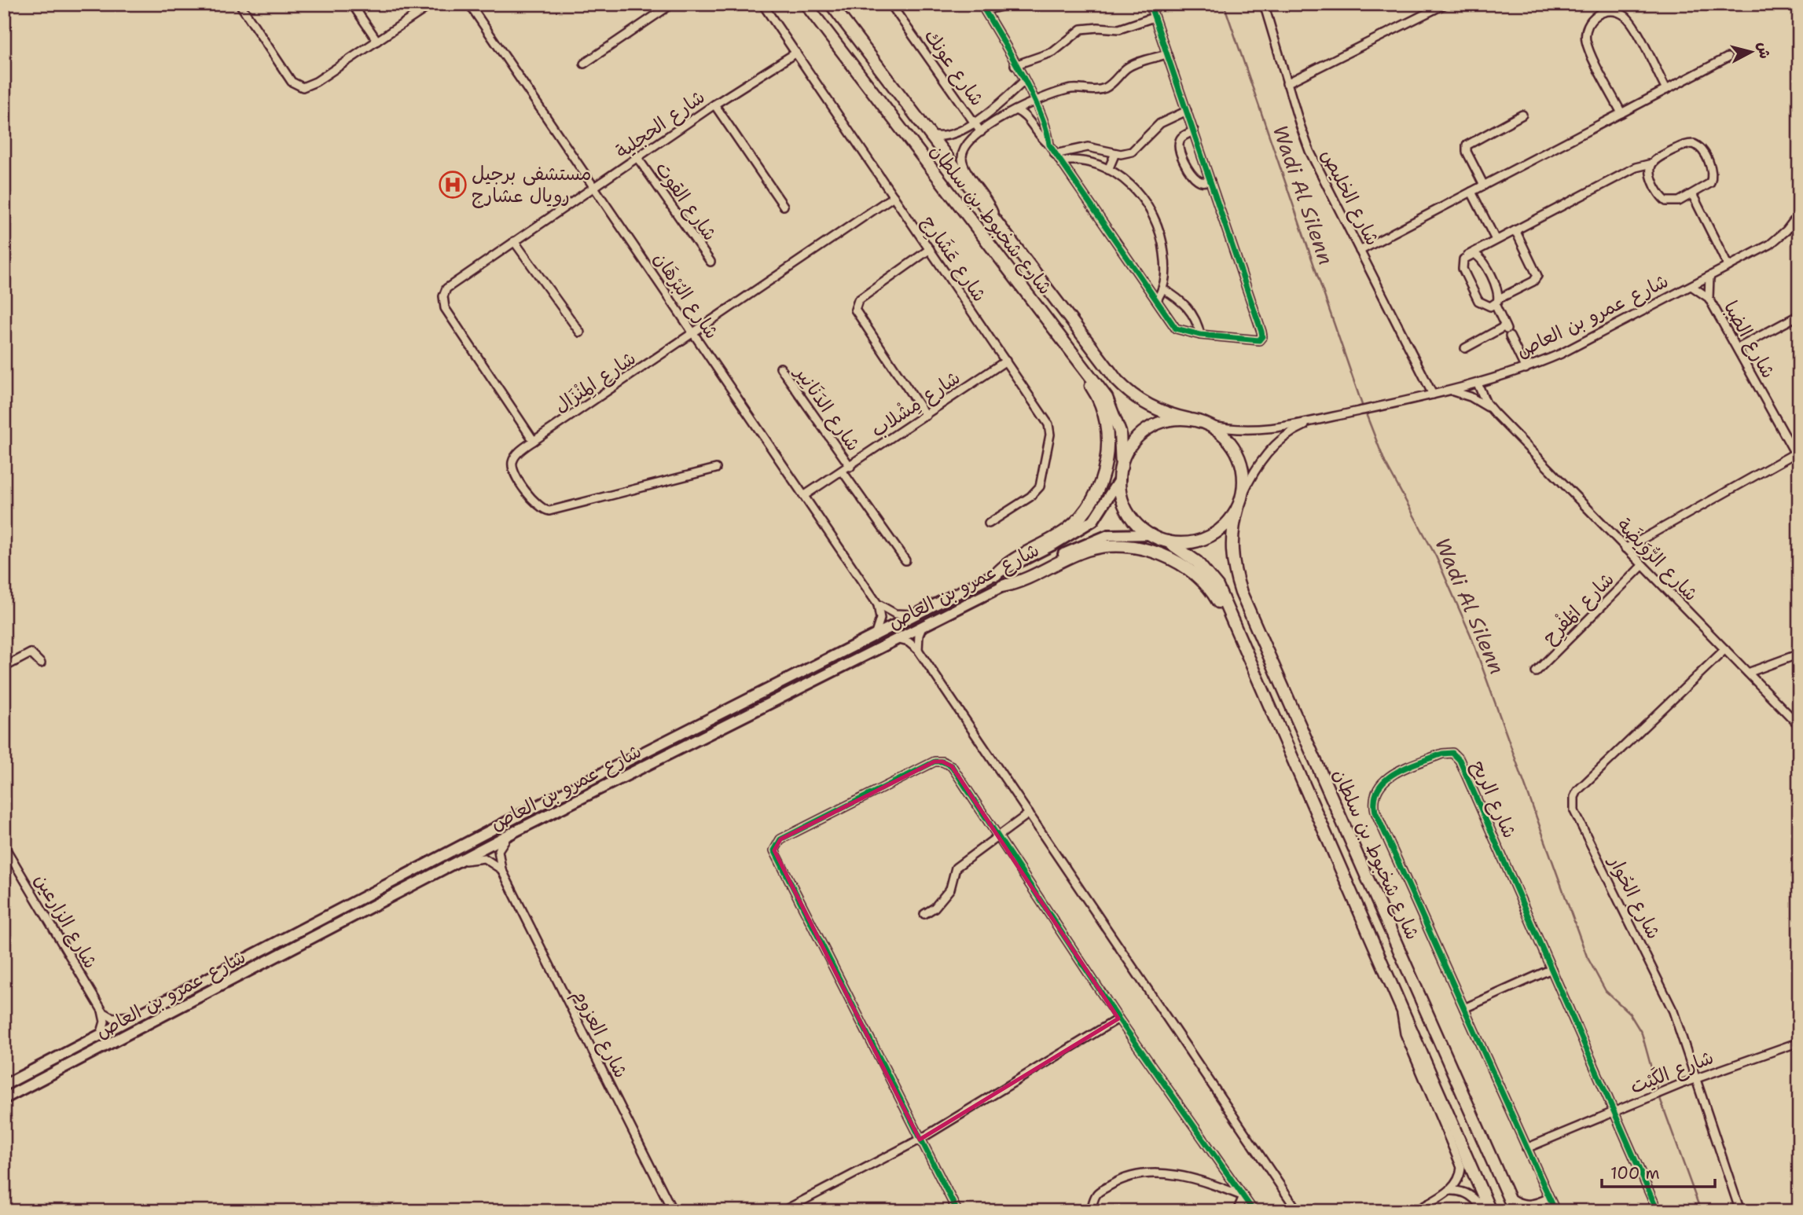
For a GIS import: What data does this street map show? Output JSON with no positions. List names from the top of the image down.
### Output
{
  "streets": {
    "main road": ["شارع شخبوط بن سلطان", "شارع عمرو بن العاص"],
    "street": [
      "شارع عونك",
      "شارع الحجلية",
      "شارع الخليص",
      "شارع القوت",
      "شارع عَشَارِج",
      "شارع البُرْهَان",
      "شارع الضبا",
      "شارع المِنْزَال",
      "شارع مِشْلاب",
      "شارع الدَنَانِير",
      "شارع الرُّوَيضَة",
      "شارع المُفْرِح",
      "شارع الريح",
      "شارع الحُوار",
      "شارع الزارعين",
      "شارع العزوم",
      "شارع الكَيْت"
    ]
  },
  "crossings": [
    ["شارع عونك", "شارع شخبوط بن سلطان"],
    ["شارع الحجلية", "شارع القوت"],
    ["شارع الحجلية", "شارع عَشَارِج"],
    ["شارع الحجلية", "شارع البُرْهَان"],
    ["شارع الحجلية", "شارع المِنْزَال"],
    ["شارع الخليص", "شارع عمرو بن العاص"],
    ["شارع شخبوط بن سلطان", "شارع عمرو بن العاص"],
    ["شارع عَشَارِج", "شارع المِنْزَال"],
    ["شارع عَشَارِج", "شارع مِشْلاب"],
    ["شارع البُرْهَان", "شارع المِنْزَال"],
    ["شارع البُرْهَان", "شارع مِشْلاب"],
    ["شارع عمرو بن العاص", "شارع الضبا"],
    ["شارع عمرو بن العاص", "شارع الرُّوَيضَة"],
    ["شارع عمرو بن العاص", "شارع العزوم"],
    ["شارع مِشْلاب", "شارع الدَنَانِير"],
    ["شارع الرُّوَيضَة", "شارع المُفْرِح"],
    ["شارع الرُّوَيضَة", "شارع الحُوار"],
    ["شارع الريح", "شارع الكَيْت"],
    ["شارع الحُوار", "شارع الكَيْت"]
  ],
  "water": ["Wadi Al Silenn"],
  "places": {
    "hospital": ["مستشفى برجيل رويال عشارج"]
  },
  "scale_bar": "100 m",
  "north": "right"
}
